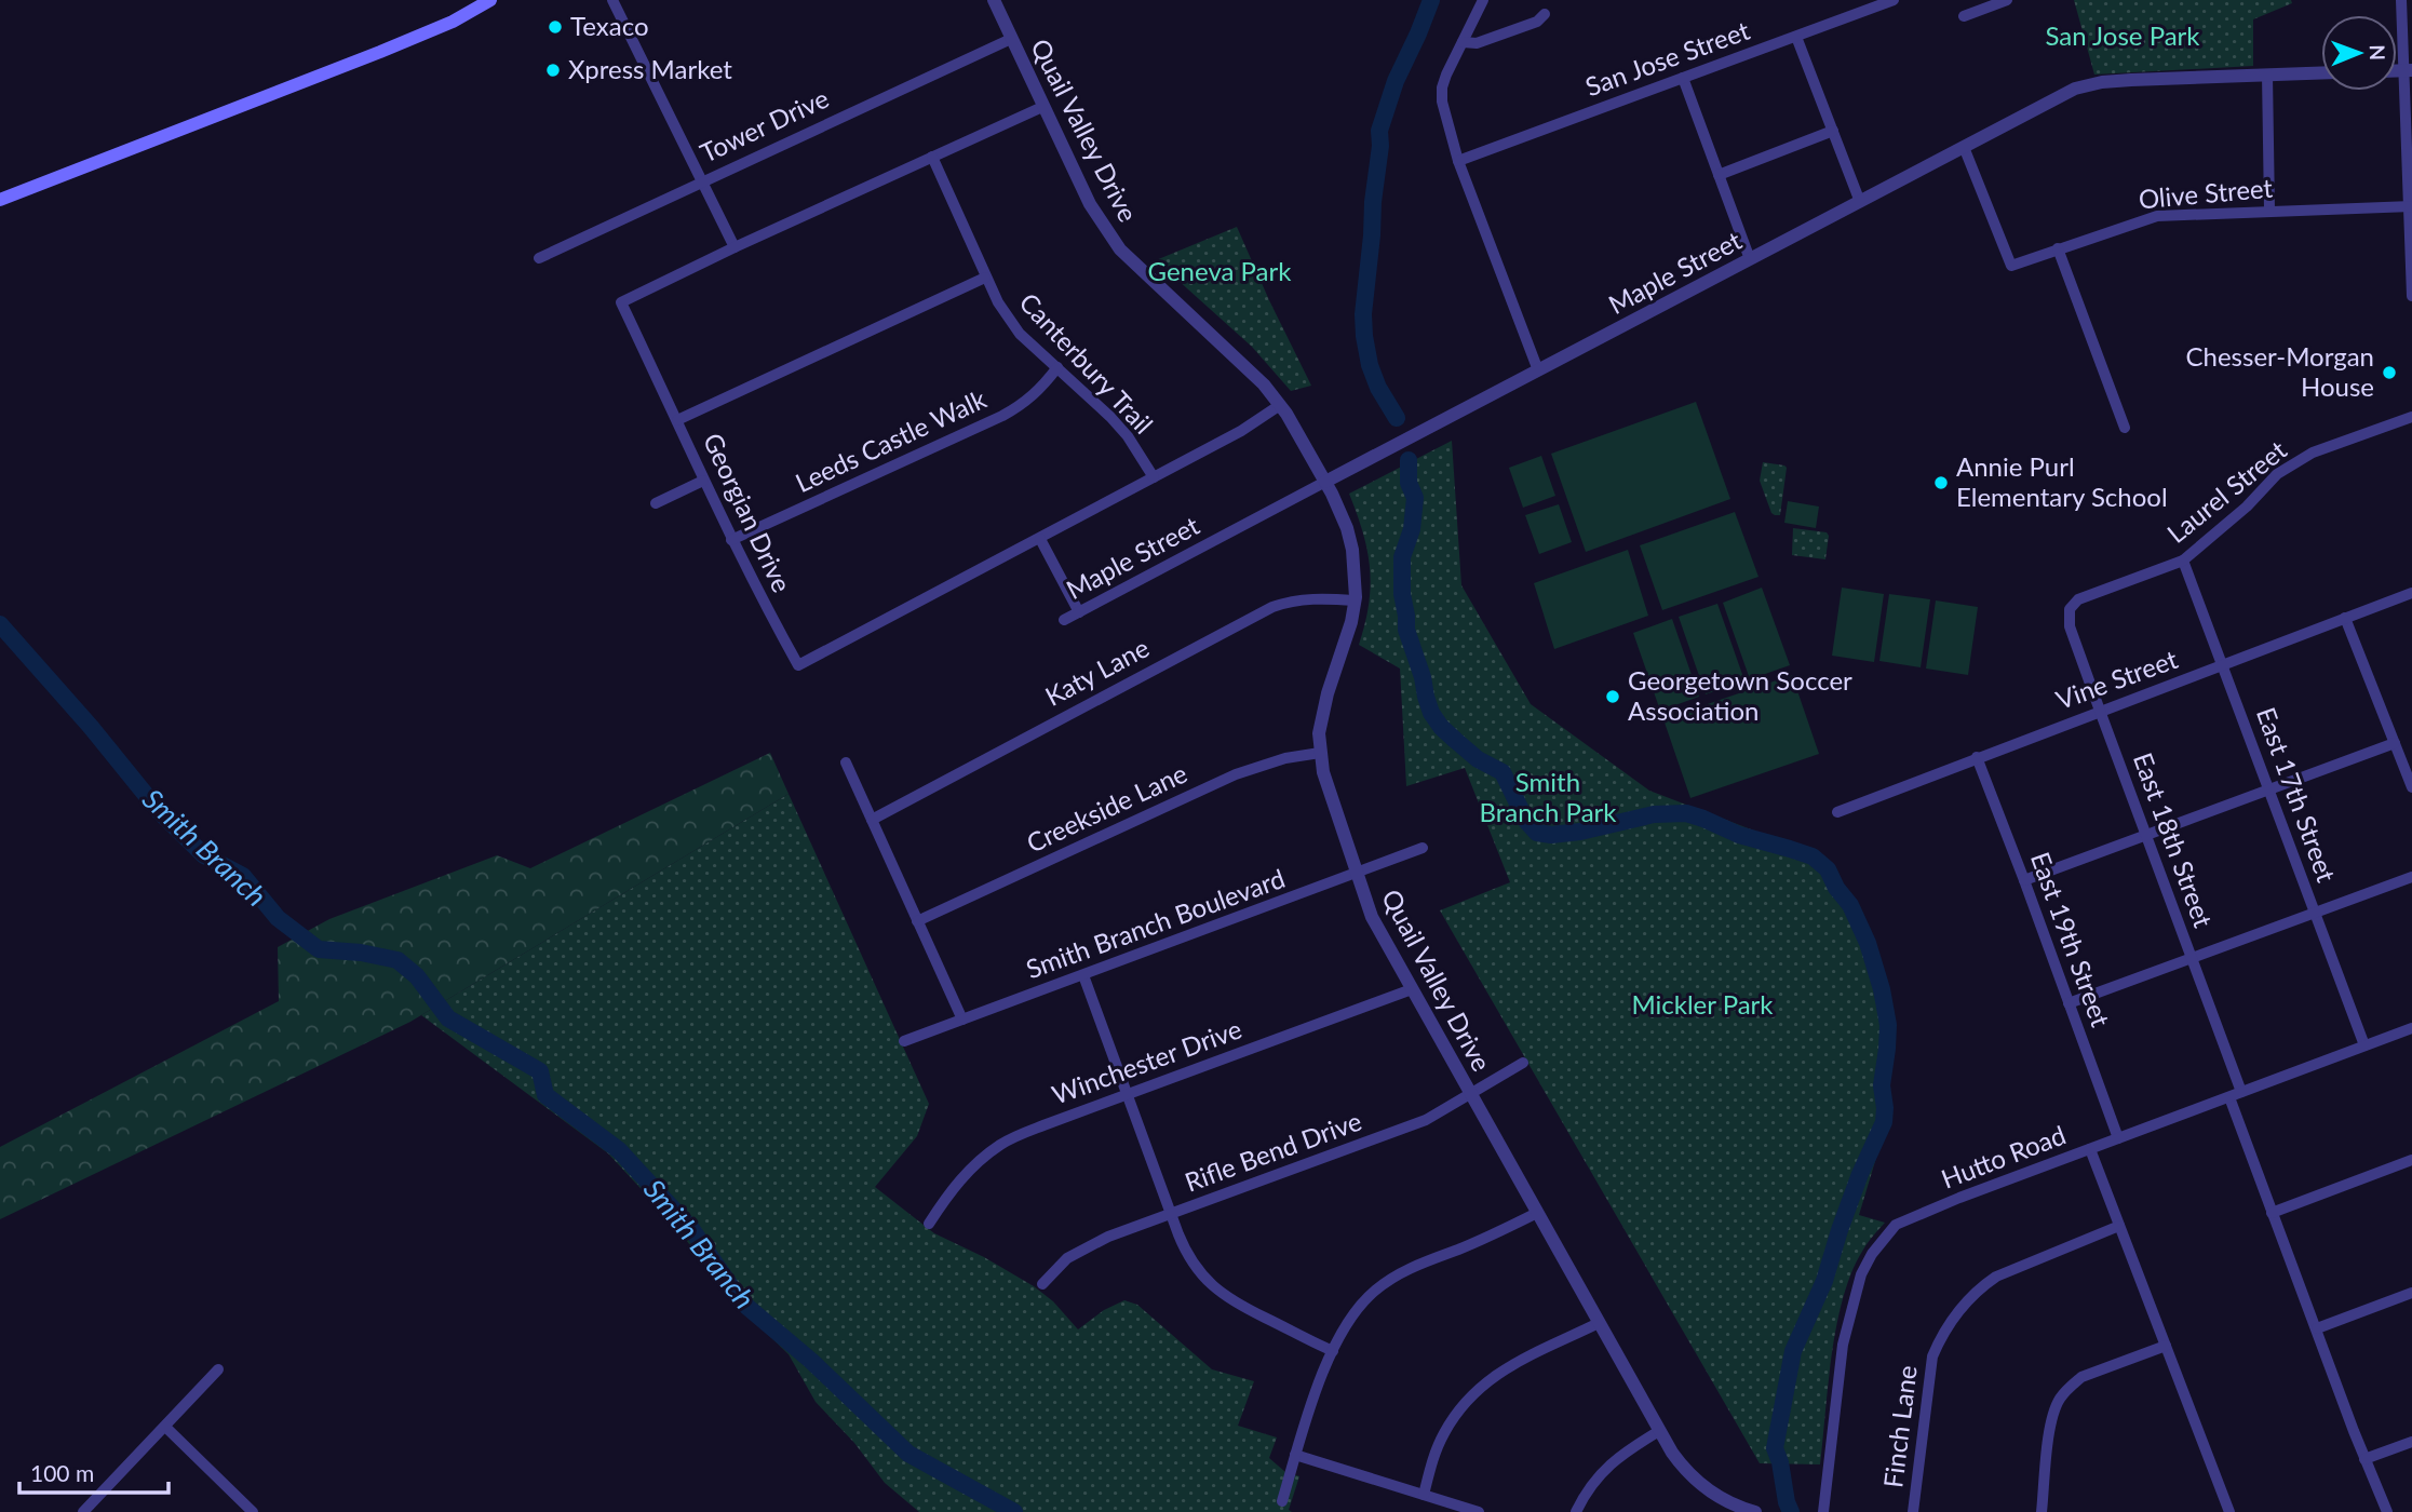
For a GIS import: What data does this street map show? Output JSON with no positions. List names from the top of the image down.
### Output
{
  "streets": {
    "street": [
      "San Jose Street",
      "Tower Drive",
      "Quail Valley Drive",
      "Olive Street",
      "Maple Street",
      "Canterbury Trail",
      "Leeds Castle Walk",
      "Laurel Street",
      "Georgian Drive",
      "Katy Lane",
      "Vine Street",
      "East 17th Street",
      "Creekside Lane",
      "East 18th Street",
      "Smith Branch Boulevard",
      "East 19th Street",
      "Winchester Drive",
      "Rifle Bend Drive",
      "Hutto Road",
      "Finch Lane"
    ]
  },
  "crossings": [
    ["Tower Drive", "Quail Valley Drive"],
    ["Quail Valley Drive", "Maple Street"],
    ["Quail Valley Drive", "Georgian Drive"],
    ["Quail Valley Drive", "Katy Lane"],
    ["Quail Valley Drive", "Creekside Lane"],
    ["Quail Valley Drive", "Smith Branch Boulevard"],
    ["Quail Valley Drive", "Winchester Drive"],
    ["Quail Valley Drive", "Rifle Bend Drive"],
    ["Olive Street", "Maple Street"],
    ["Canterbury Trail", "Leeds Castle Walk"],
    ["Canterbury Trail", "Georgian Drive"],
    ["Leeds Castle Walk", "Georgian Drive"],
    ["Laurel Street", "East 17th Street"],
    ["Laurel Street", "East 18th Street"],
    ["Vine Street", "East 17th Street"],
    ["Vine Street", "East 18th Street"],
    ["Vine Street", "East 19th Street"],
    ["East 17th Street", "Hutto Road"],
    ["East 18th Street", "Hutto Road"],
    ["East 19th Street", "Hutto Road"]
  ],
  "water": ["Smith Branch"],
  "parks": [
    "San Jose Park",
    "Geneva Park",
    "Smith Branch Park",
    "Mickler Park"
  ],
  "places": [
    "Texaco",
    "Xpress Market",
    "Chesser-Morgan House",
    "Annie Purl Elementary School",
    "Georgetown Soccer Association"
  ],
  "scale_bar": "100 m",
  "north": "right"
}
